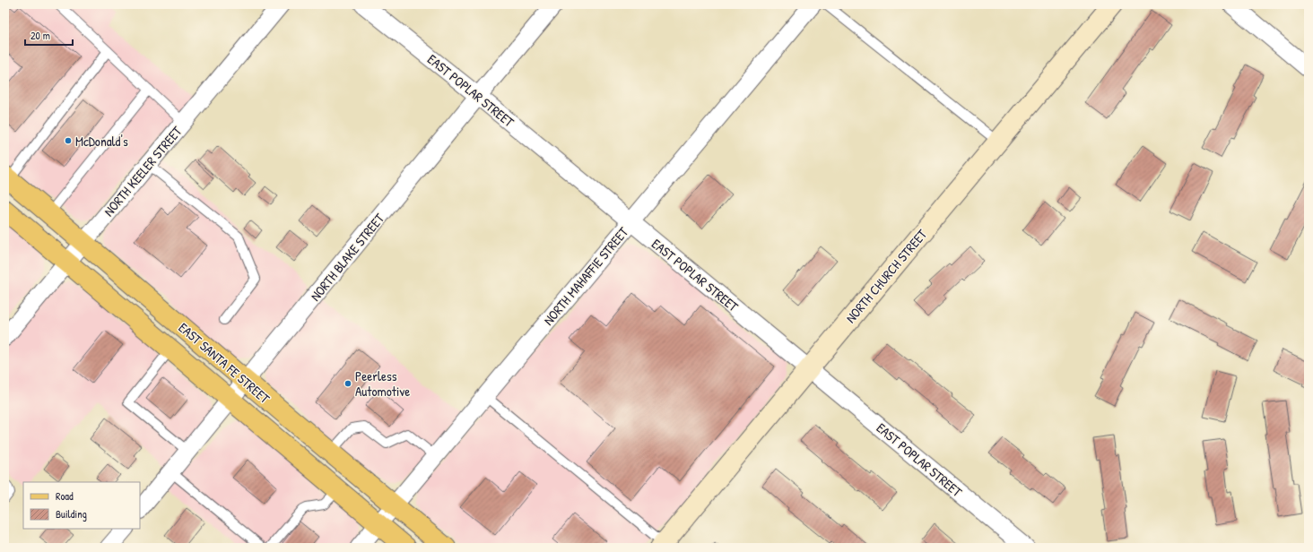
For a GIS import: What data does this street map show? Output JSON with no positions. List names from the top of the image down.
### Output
{
  "streets": {
    "main road": ["EAST SANTA FE STREET"],
    "street": [
      "EAST POPLAR STREET",
      "NORTH KEELER STREET",
      "NORTH BLAKE STREET",
      "NORTH MAHAFFIE STREET",
      "NORTH CHURCH STREET"
    ]
  },
  "crossings": [
    ["EAST POPLAR STREET", "NORTH BLAKE STREET"],
    ["EAST POPLAR STREET", "NORTH MAHAFFIE STREET"],
    ["EAST POPLAR STREET", "NORTH CHURCH STREET"],
    ["NORTH KEELER STREET", "EAST SANTA FE STREET"],
    ["NORTH BLAKE STREET", "EAST SANTA FE STREET"],
    ["NORTH MAHAFFIE STREET", "EAST SANTA FE STREET"]
  ],
  "places": ["McDonald's", "Peerless Automotive"],
  "legend": ["Road", "Building"],
  "scale_bar": "20 m"
}
